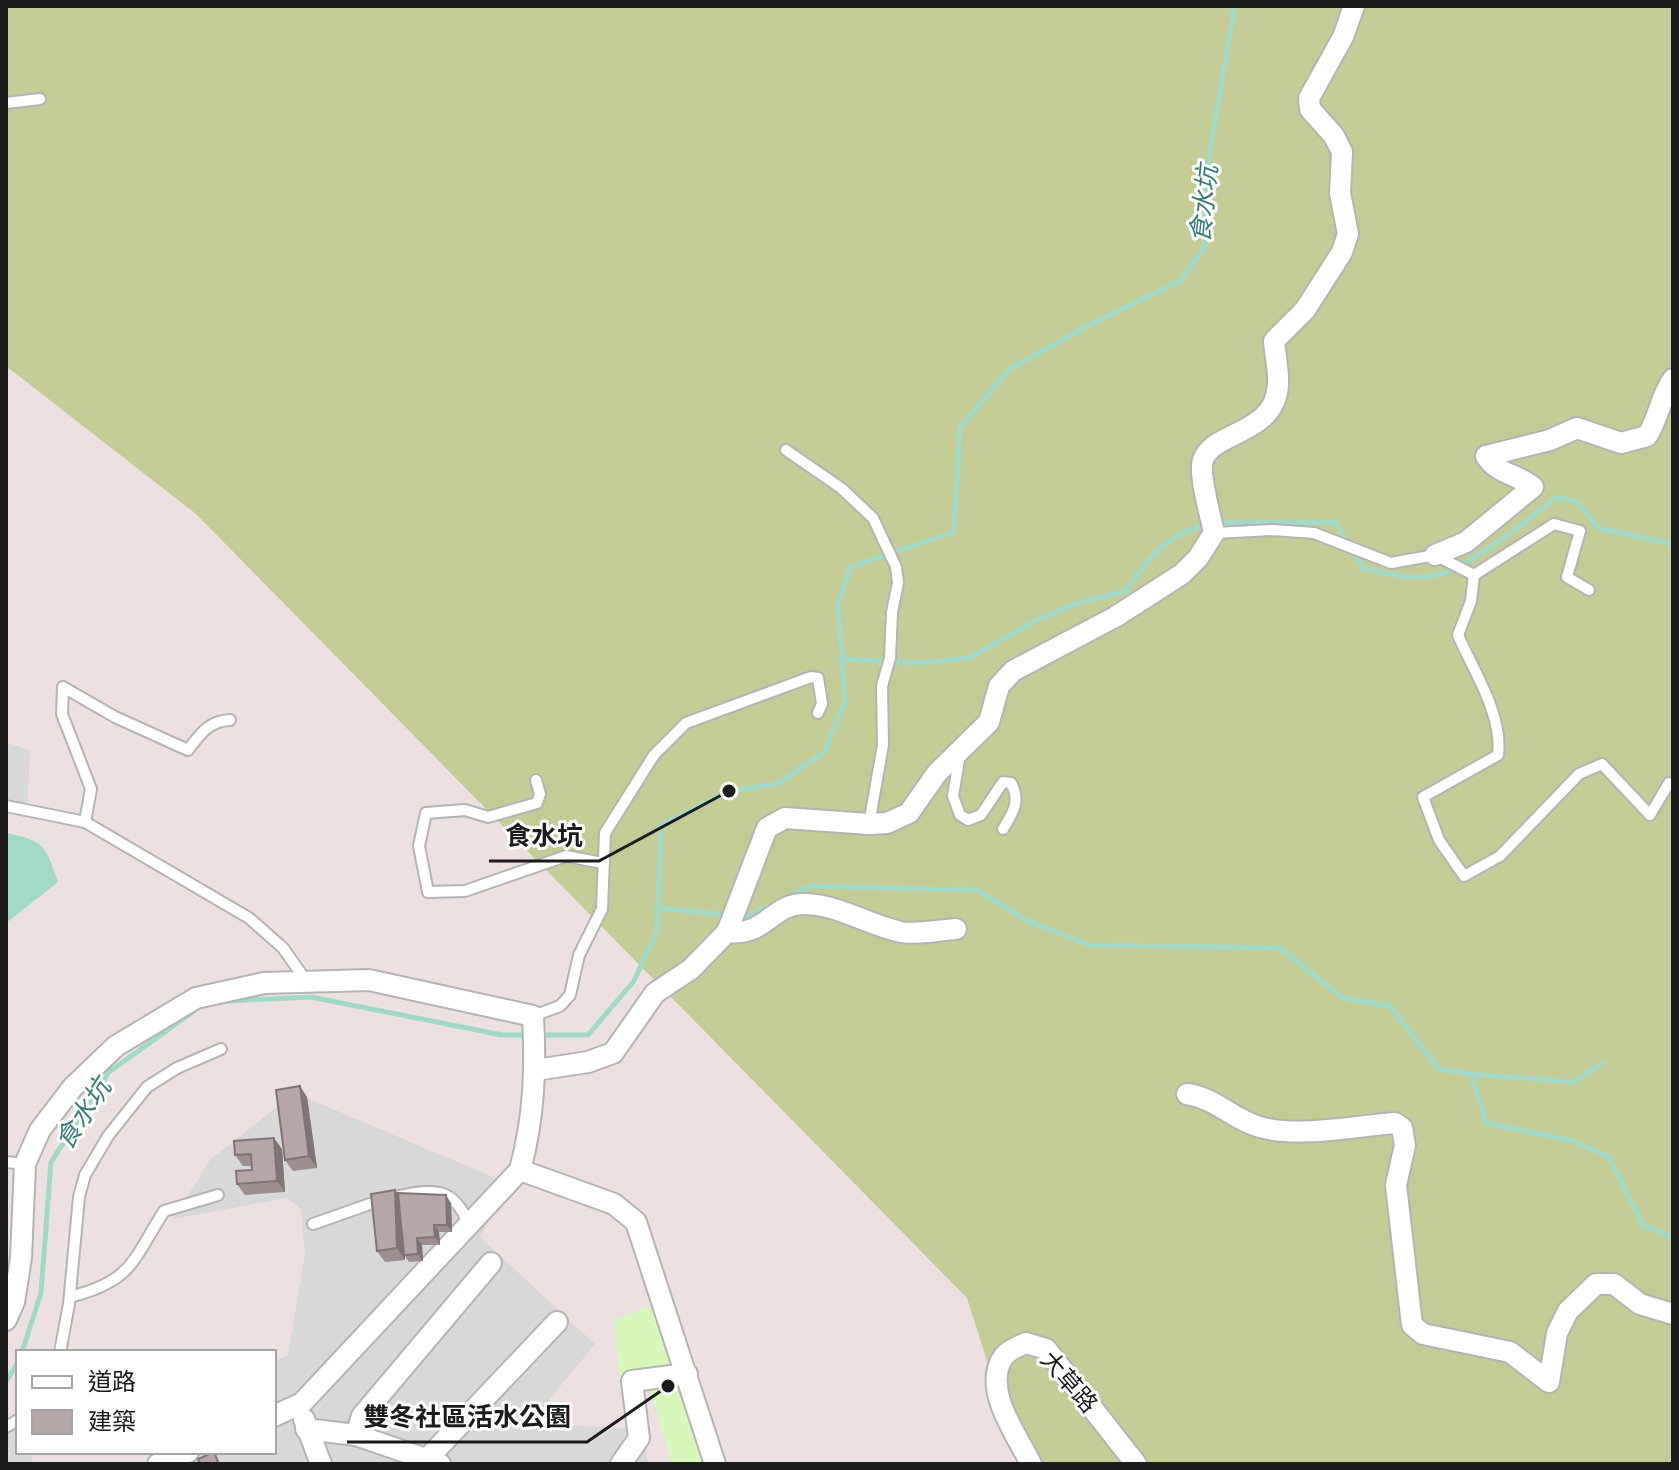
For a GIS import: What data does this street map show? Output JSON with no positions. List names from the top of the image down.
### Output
{
  "streets": {
    "street": ["大草路"]
  },
  "water": ["食水坑"],
  "places": ["食水坑", "雙冬社區活水公園"],
  "legend": ["道路", "建築"]
}
